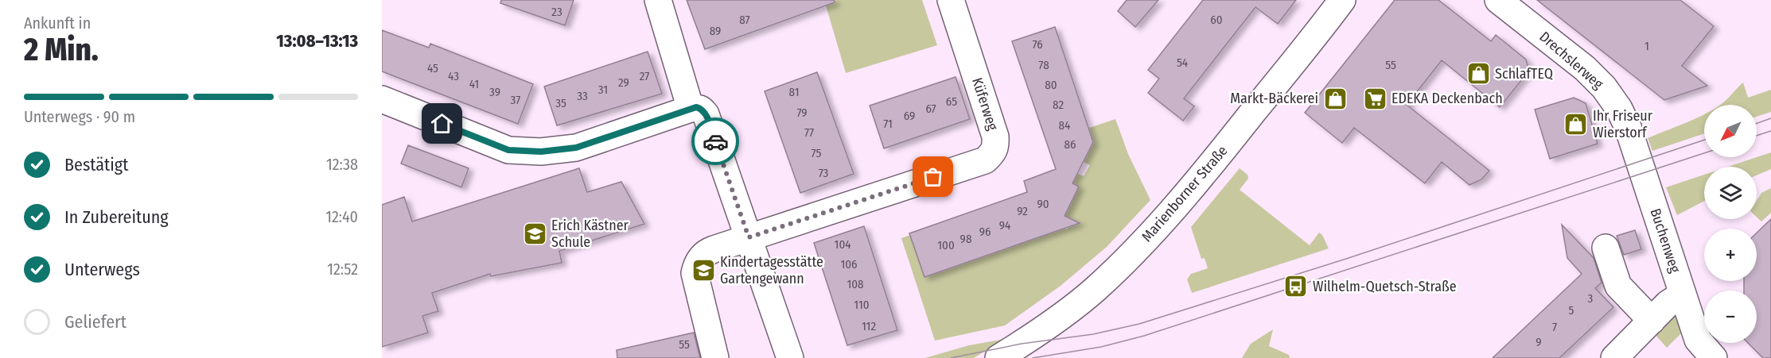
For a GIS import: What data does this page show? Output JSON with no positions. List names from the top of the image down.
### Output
{
  "streets": {
    "street": [
      "Drechslerweg",
      "Küferweg",
      "Marienborner Straße",
      "Buchenweg"
    ]
  },
  "crossings": [
    ["Drechslerweg", "Buchenweg"]
  ],
  "places": {
    "shop": ["SchlafTEQ", "Markt-Bäckerei", "Ihr Friseur Wierstorf"],
    "supermarket": ["EDEKA Deckenbach"],
    "school or university": ["Erich Kästner Schule", "Kindertagesstätte Gartengewann"],
    "bus stop": ["Wilhelm-Quetsch-Straße"]
  },
  "house_numbers": [
    "23",
    "87",
    "60",
    "89",
    "76",
    "1",
    "54",
    "78",
    "55",
    "45",
    "43",
    "27",
    "29",
    "41",
    "80",
    "31",
    "39",
    "81",
    "33",
    "37",
    "65",
    "35",
    "82",
    "67",
    "79",
    "69",
    "71",
    "84",
    "77",
    "86",
    "75",
    "73",
    "90",
    "92",
    "94",
    "96",
    "98",
    "104",
    "100",
    "106",
    "108",
    "3",
    "110",
    "5",
    "112",
    "7",
    "9",
    "55"
  ],
  "north": "bottom left",
  "page": {
    "heading": ["2 Min.", "Ankunft in", "13:08–13:13"],
    "bar": "Unterwegs · 90 m",
    "map_buttons": ["+", "−"],
    "list": [
      ["Bestätigt", "12:38"],
      ["In Zubereitung", "12:40"],
      ["Unterwegs", "12:52"],
      "Geliefert"
    ]
  }
}
